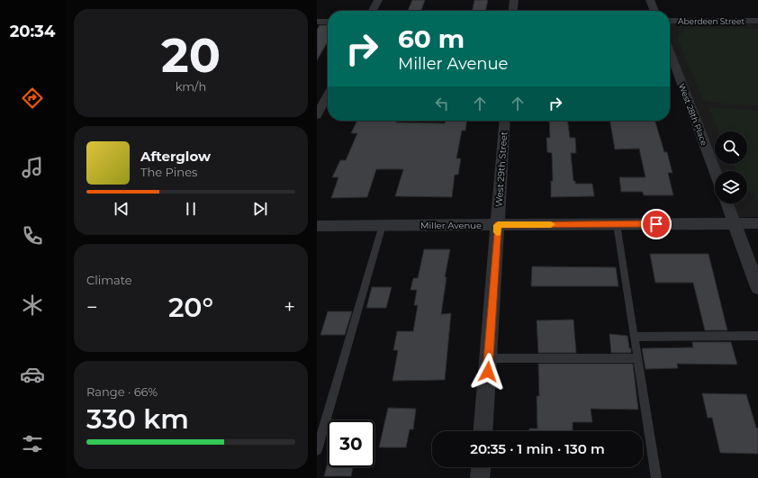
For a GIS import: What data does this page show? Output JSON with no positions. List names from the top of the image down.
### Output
{
  "streets": {
    "street": [
      "Aberdeen Street",
      "West 28th Place",
      "West 29th Street",
      "Miller Avenue"
    ]
  },
  "crossings": [
    ["West 29th Street", "Miller Avenue"]
  ],
  "page": {
    "tabs": "20:34",
    "tile": [
      ["20", "km/h"],
      "Climate",
      ["Range · 66%", "330 km"]
    ],
    "turn": ["60 m", "Miller Avenue"],
    "song": ["Afterglow", "The Pines"],
    "heat": ["−", "20°", "+"],
    "limit": "30",
    "trip": "20:35 · 1 min · 130 m"
  }
}
